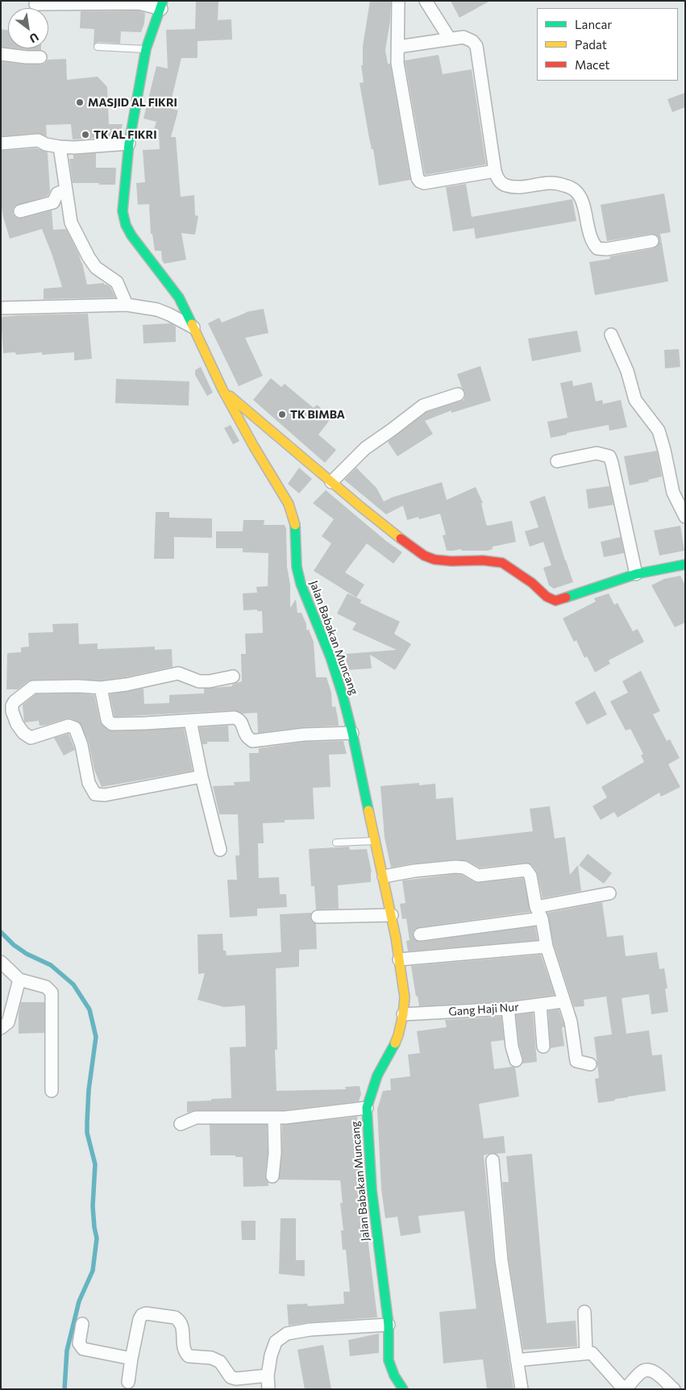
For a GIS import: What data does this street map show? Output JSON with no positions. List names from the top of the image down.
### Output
{
  "streets": {
    "street": ["Jalan Babakan Muncang", "Gang Haji Nur"]
  },
  "crossings": [
    ["Jalan Babakan Muncang", "Gang Haji Nur"]
  ],
  "places": ["MASJID AL FIKRI", "TK AL FIKRI", "TK BIMBA"],
  "legend": ["Lancar", "Padat", "Macet"],
  "north": "bottom right"
}
